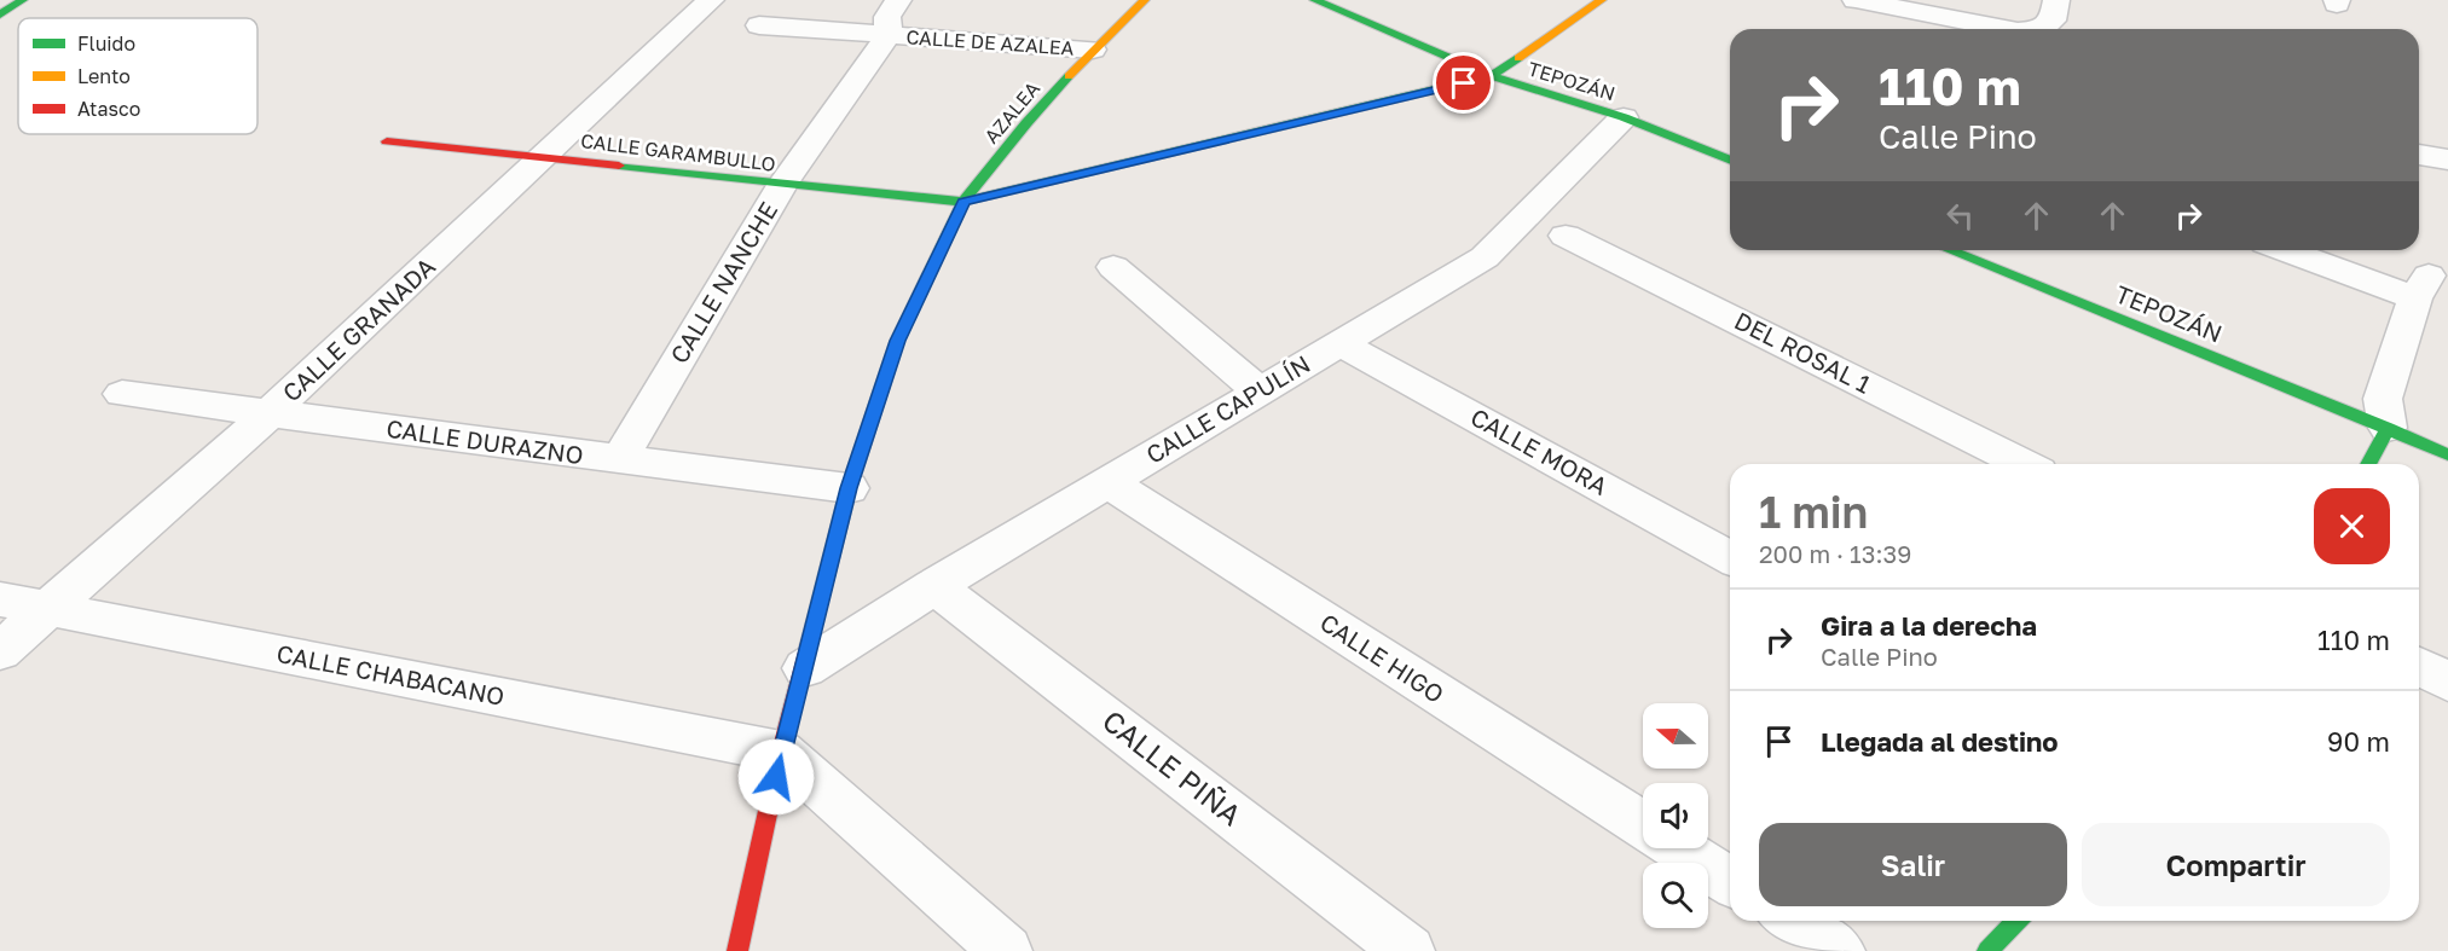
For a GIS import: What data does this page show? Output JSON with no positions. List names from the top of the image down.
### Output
{
  "streets": {
    "street": [
      "CALLE DE AZALEA",
      "TEPOZÁN",
      "AZALEA",
      "CALLE GARAMBULLO",
      "CALLE NANCHE",
      "CALLE GRANADA",
      "DEL ROSAL 1",
      "CALLE CAPULÍN",
      "CALLE DURAZNO",
      "CALLE MORA",
      "CALLE HIGO",
      "CALLE CHABACANO",
      "CALLE PIÑA"
    ]
  },
  "crossings": [
    ["CALLE DE AZALEA", "AZALEA"],
    ["CALLE DE AZALEA", "CALLE NANCHE"],
    ["TEPOZÁN", "CALLE GARAMBULLO"],
    ["TEPOZÁN", "CALLE CAPULÍN"],
    ["AZALEA", "CALLE GARAMBULLO"],
    ["AZALEA", "CALLE CAPULÍN"],
    ["AZALEA", "CALLE DURAZNO"],
    ["AZALEA", "CALLE CHABACANO"],
    ["CALLE GARAMBULLO", "CALLE NANCHE"],
    ["CALLE GARAMBULLO", "CALLE GRANADA"],
    ["CALLE NANCHE", "CALLE DURAZNO"],
    ["CALLE GRANADA", "CALLE DURAZNO"],
    ["CALLE GRANADA", "CALLE CHABACANO"],
    ["CALLE CAPULÍN", "CALLE MORA"],
    ["CALLE CAPULÍN", "CALLE HIGO"],
    ["CALLE CAPULÍN", "CALLE PIÑA"]
  ],
  "legend": ["Fluido", "Lento", "Atasco"],
  "north": "left",
  "page": {
    "turn": ["110 m", "Calle Pino"],
    "heading": ["1 min", "200 m · 13:39"],
    "list": [
      {
        "name": "Gira a la derecha",
        "note": "Calle Pino",
        "value": "110 m"
      },
      {
        "name": "Llegada al destino",
        "value": "90 m"
      }
    ],
    "buttons": ["Salir", "Compartir"]
  }
}
